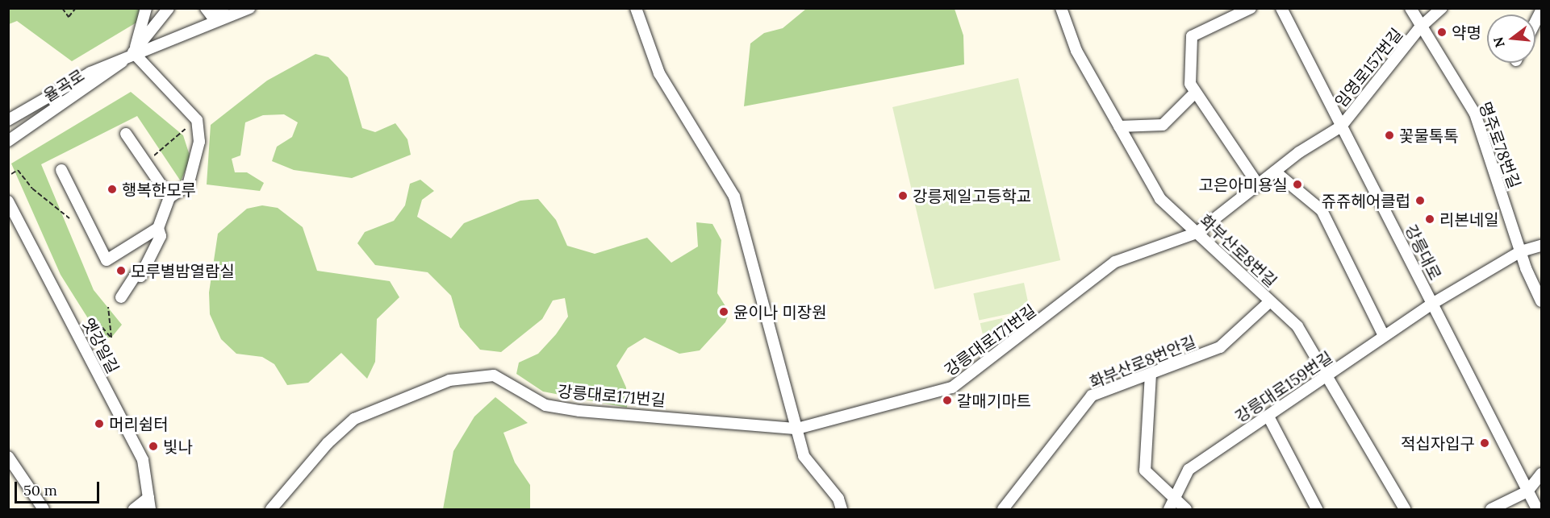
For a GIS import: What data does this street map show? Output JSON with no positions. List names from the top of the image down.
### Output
{
  "streets": {
    "street": [
      "임영로157번길",
      "율곡로",
      "명주로78번길",
      "화부산로8번길",
      "강릉대로",
      "강릉대로171번길",
      "옛강일길",
      "화부산로8번안길",
      "강릉대로159번길"
    ]
  },
  "crossings": [
    ["임영로157번길", "명주로78번길"],
    ["임영로157번길", "강릉대로"],
    ["임영로157번길", "강릉대로171번길"],
    ["명주로78번길", "강릉대로159번길"],
    ["화부산로8번길", "강릉대로171번길"],
    ["화부산로8번길", "화부산로8번안길"],
    ["화부산로8번길", "강릉대로159번길"],
    ["강릉대로", "강릉대로171번길"],
    ["강릉대로", "강릉대로159번길"]
  ],
  "places": [
    "약명",
    "꽃물톡톡",
    "고은아미용실",
    "행복한모루",
    "강릉제일고등학교",
    "쥬쥬헤어클럽",
    "리본네일",
    "모루별밤열람실",
    "윤이나 미장원",
    "갈매기마트",
    "머리쉼터",
    "적십자입구",
    "빛나"
  ],
  "scale_bar": "50 m",
  "north": "left"
}
